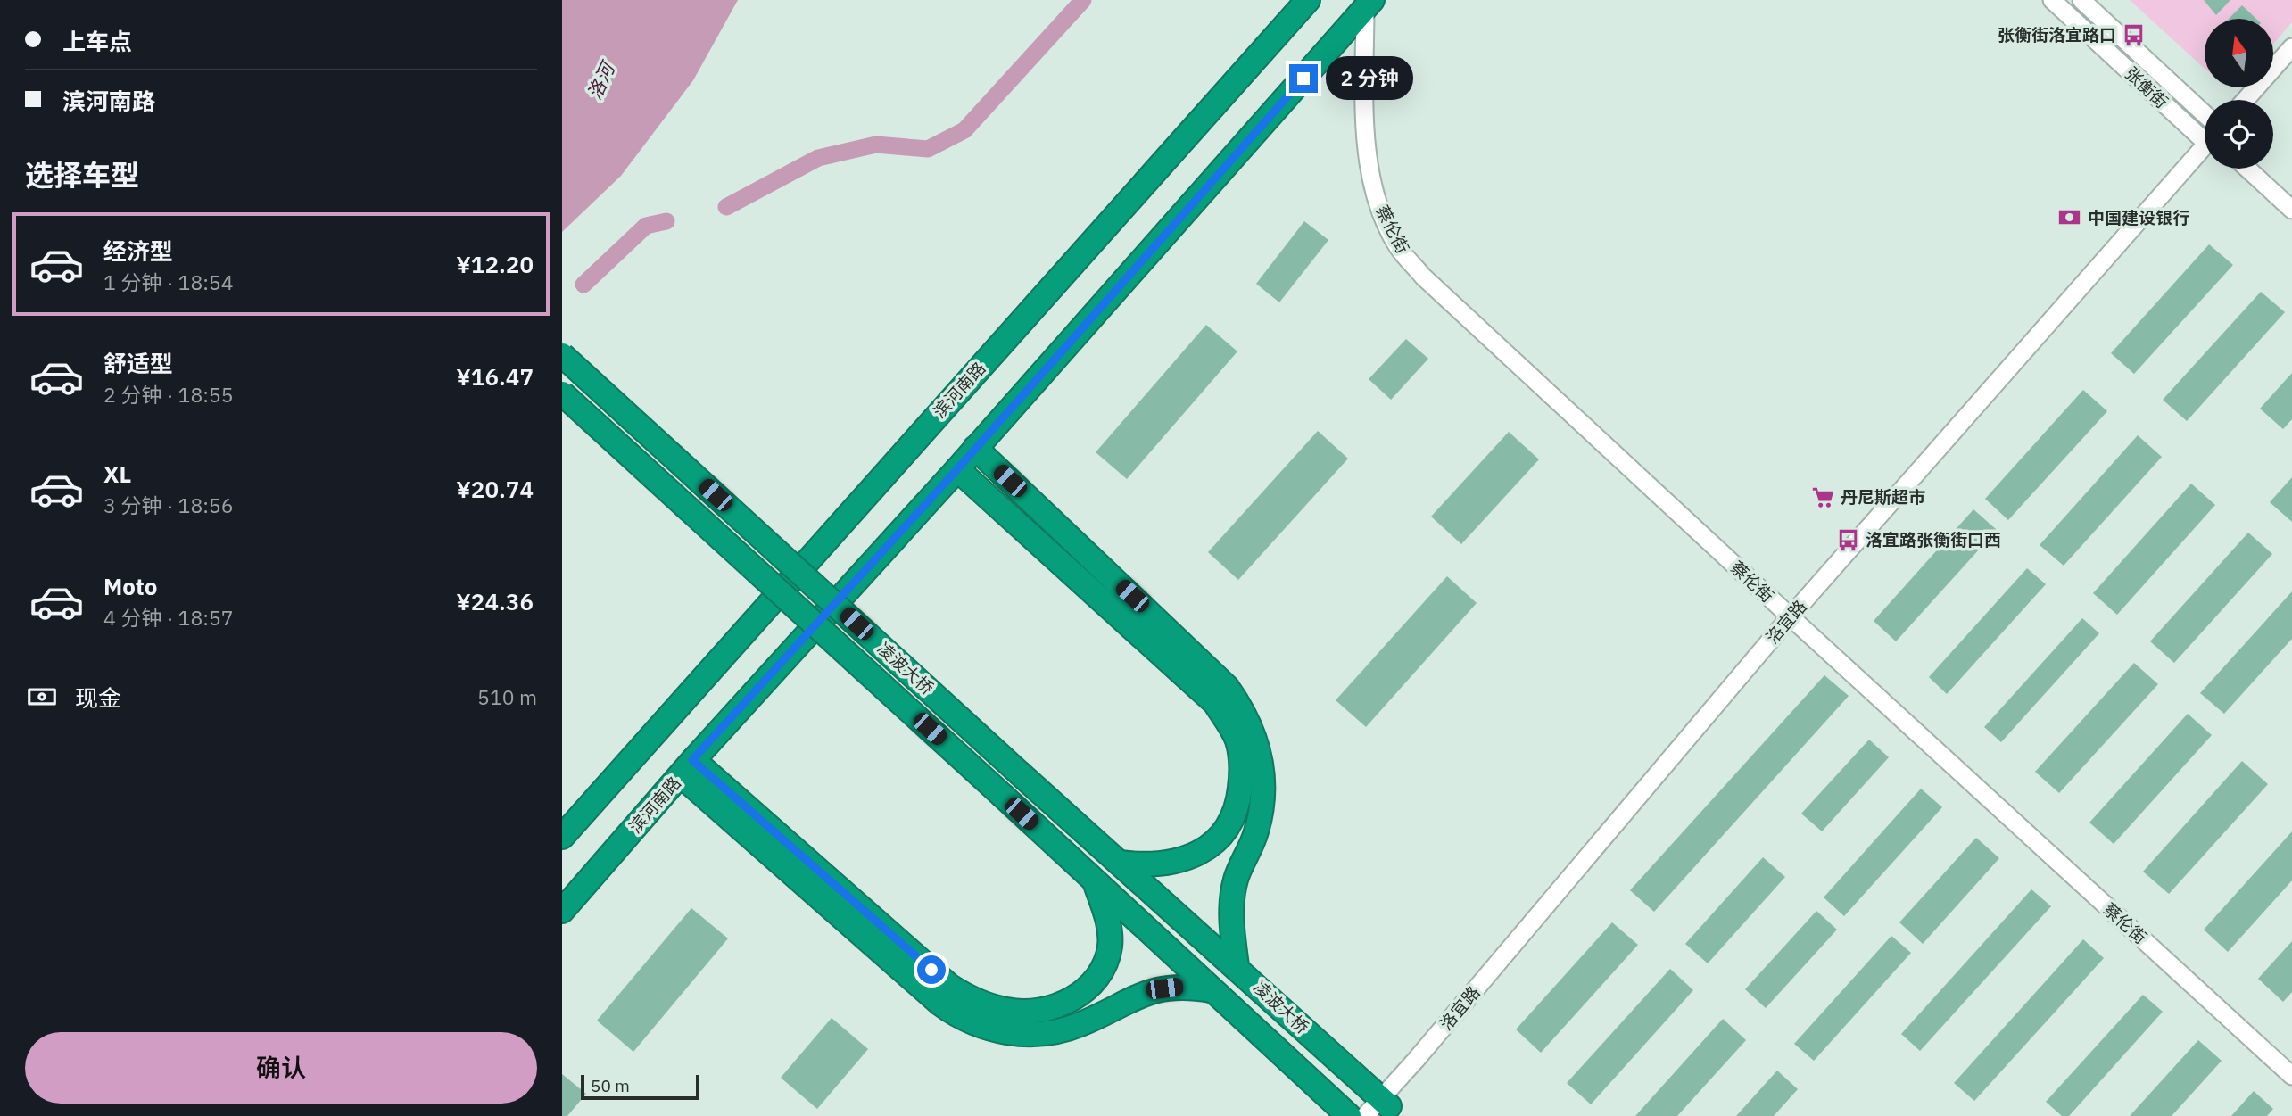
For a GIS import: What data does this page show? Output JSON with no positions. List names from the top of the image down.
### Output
{
  "streets": {
    "highway": ["滨河南路", "凌波大桥"],
    "street": ["张衡街", "蔡伦街", "洛宜路"]
  },
  "crossings": [
    ["蔡伦街", "滨河南路"],
    ["蔡伦街", "洛宜路"],
    ["洛宜路", "凌波大桥"]
  ],
  "water": ["洛河"],
  "places": {
    "bus stop": ["张衡街洛宜路口", "洛宜路张衡街口西"],
    "bank": ["中国建设银行"],
    "supermarket": ["丹尼斯超市"]
  },
  "scale_bar": "50 m",
  "north": "top",
  "page": {
    "banner": ["上车点", "滨河南路"],
    "bubble": "2 分钟",
    "heading": "选择车型",
    "list": [
      {
        "name": "经济型",
        "note": "1 分钟 · 18:54",
        "value": "¥12.20"
      },
      {
        "name": "舒适型",
        "note": "2 分钟 · 18:55",
        "value": "¥16.47"
      },
      {
        "name": "XL",
        "note": "3 分钟 · 18:56",
        "value": "¥20.74"
      },
      {
        "name": "Moto",
        "note": "4 分钟 · 18:57",
        "value": "¥24.36"
      }
    ],
    "pay": ["现金", "510 m"],
    "buttons": "确认",
    "scale": "50 m"
  }
}
